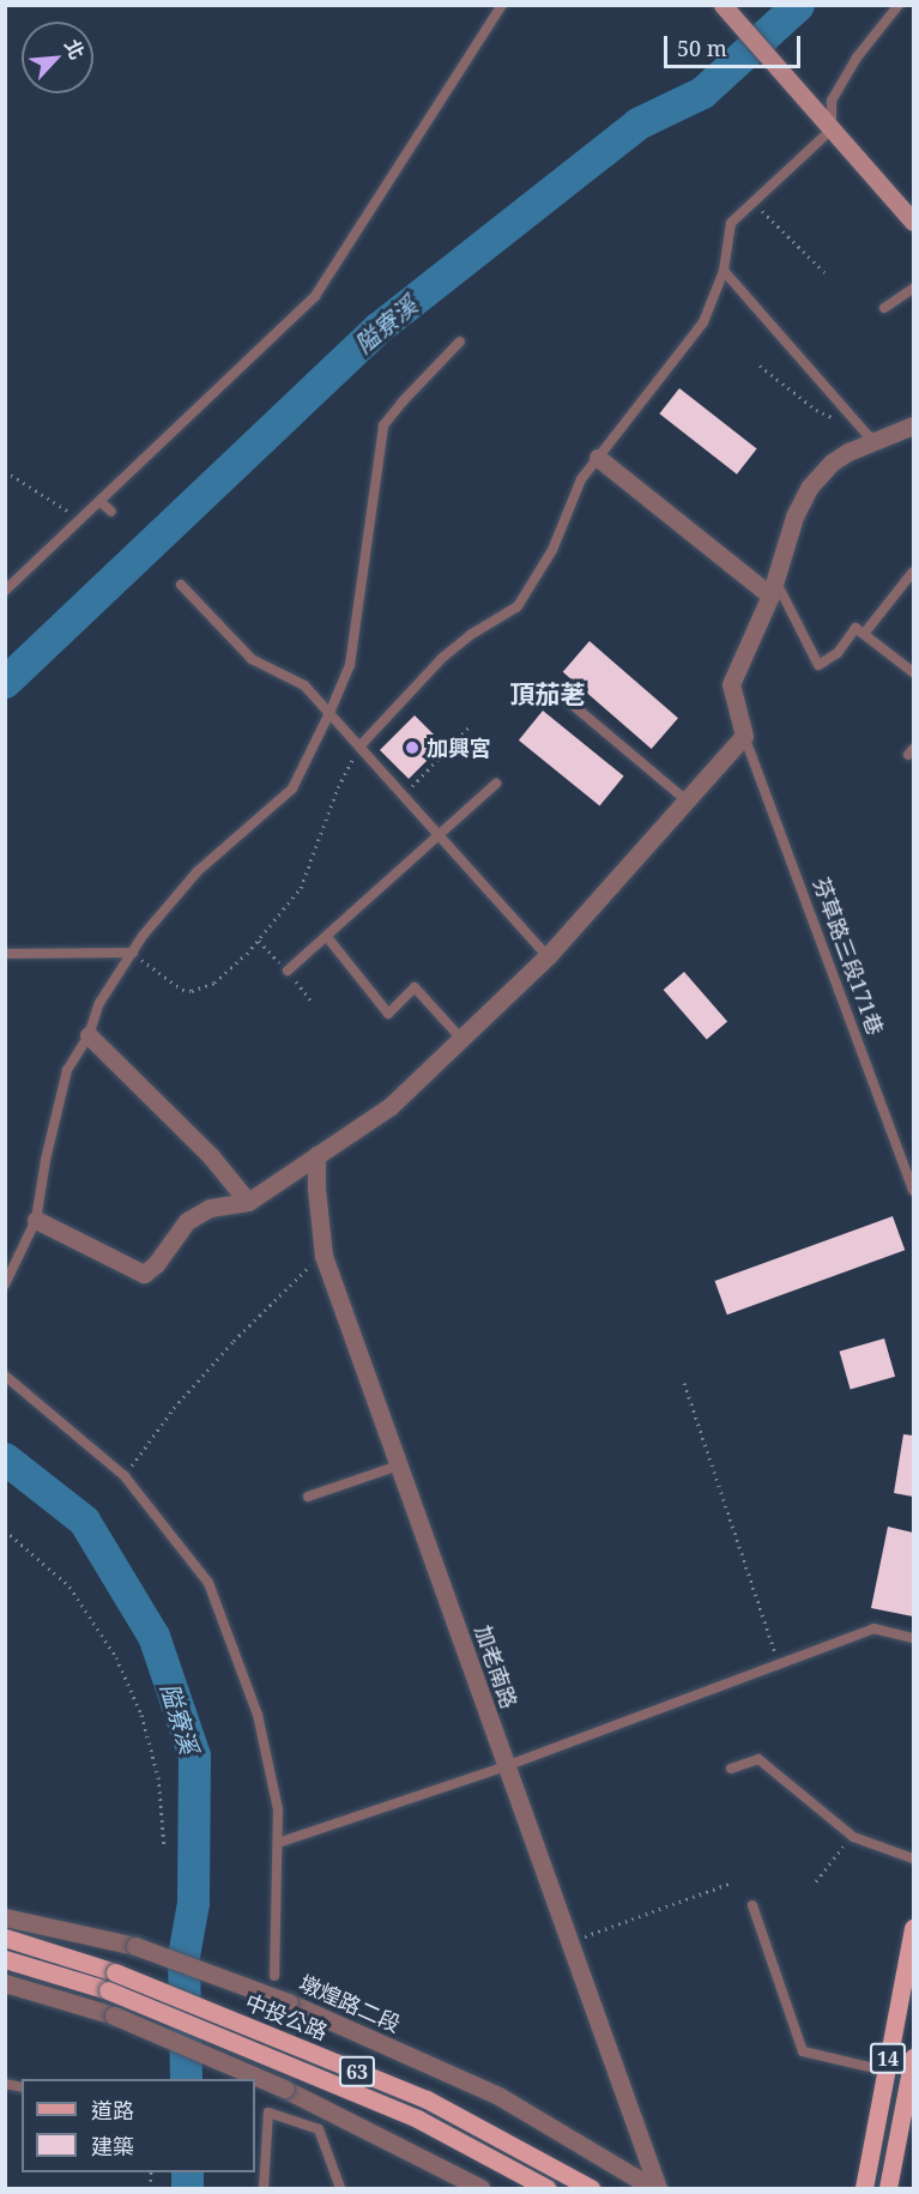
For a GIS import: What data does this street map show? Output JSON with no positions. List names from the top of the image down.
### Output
{
  "streets": {
    "main road": ["中投公路", "14", "63"],
    "street": ["加老南路", "墩煌路二段"],
    "lane": ["芬草路三段171巷"]
  },
  "crossings": [
    ["加老南路", "墩煌路二段"]
  ],
  "districts": ["頂茄荖"],
  "water": ["隘寮溪"],
  "places": ["加興宮"],
  "legend": ["道路", "建築"],
  "scale_bar": "50 m",
  "north": "top right"
}
